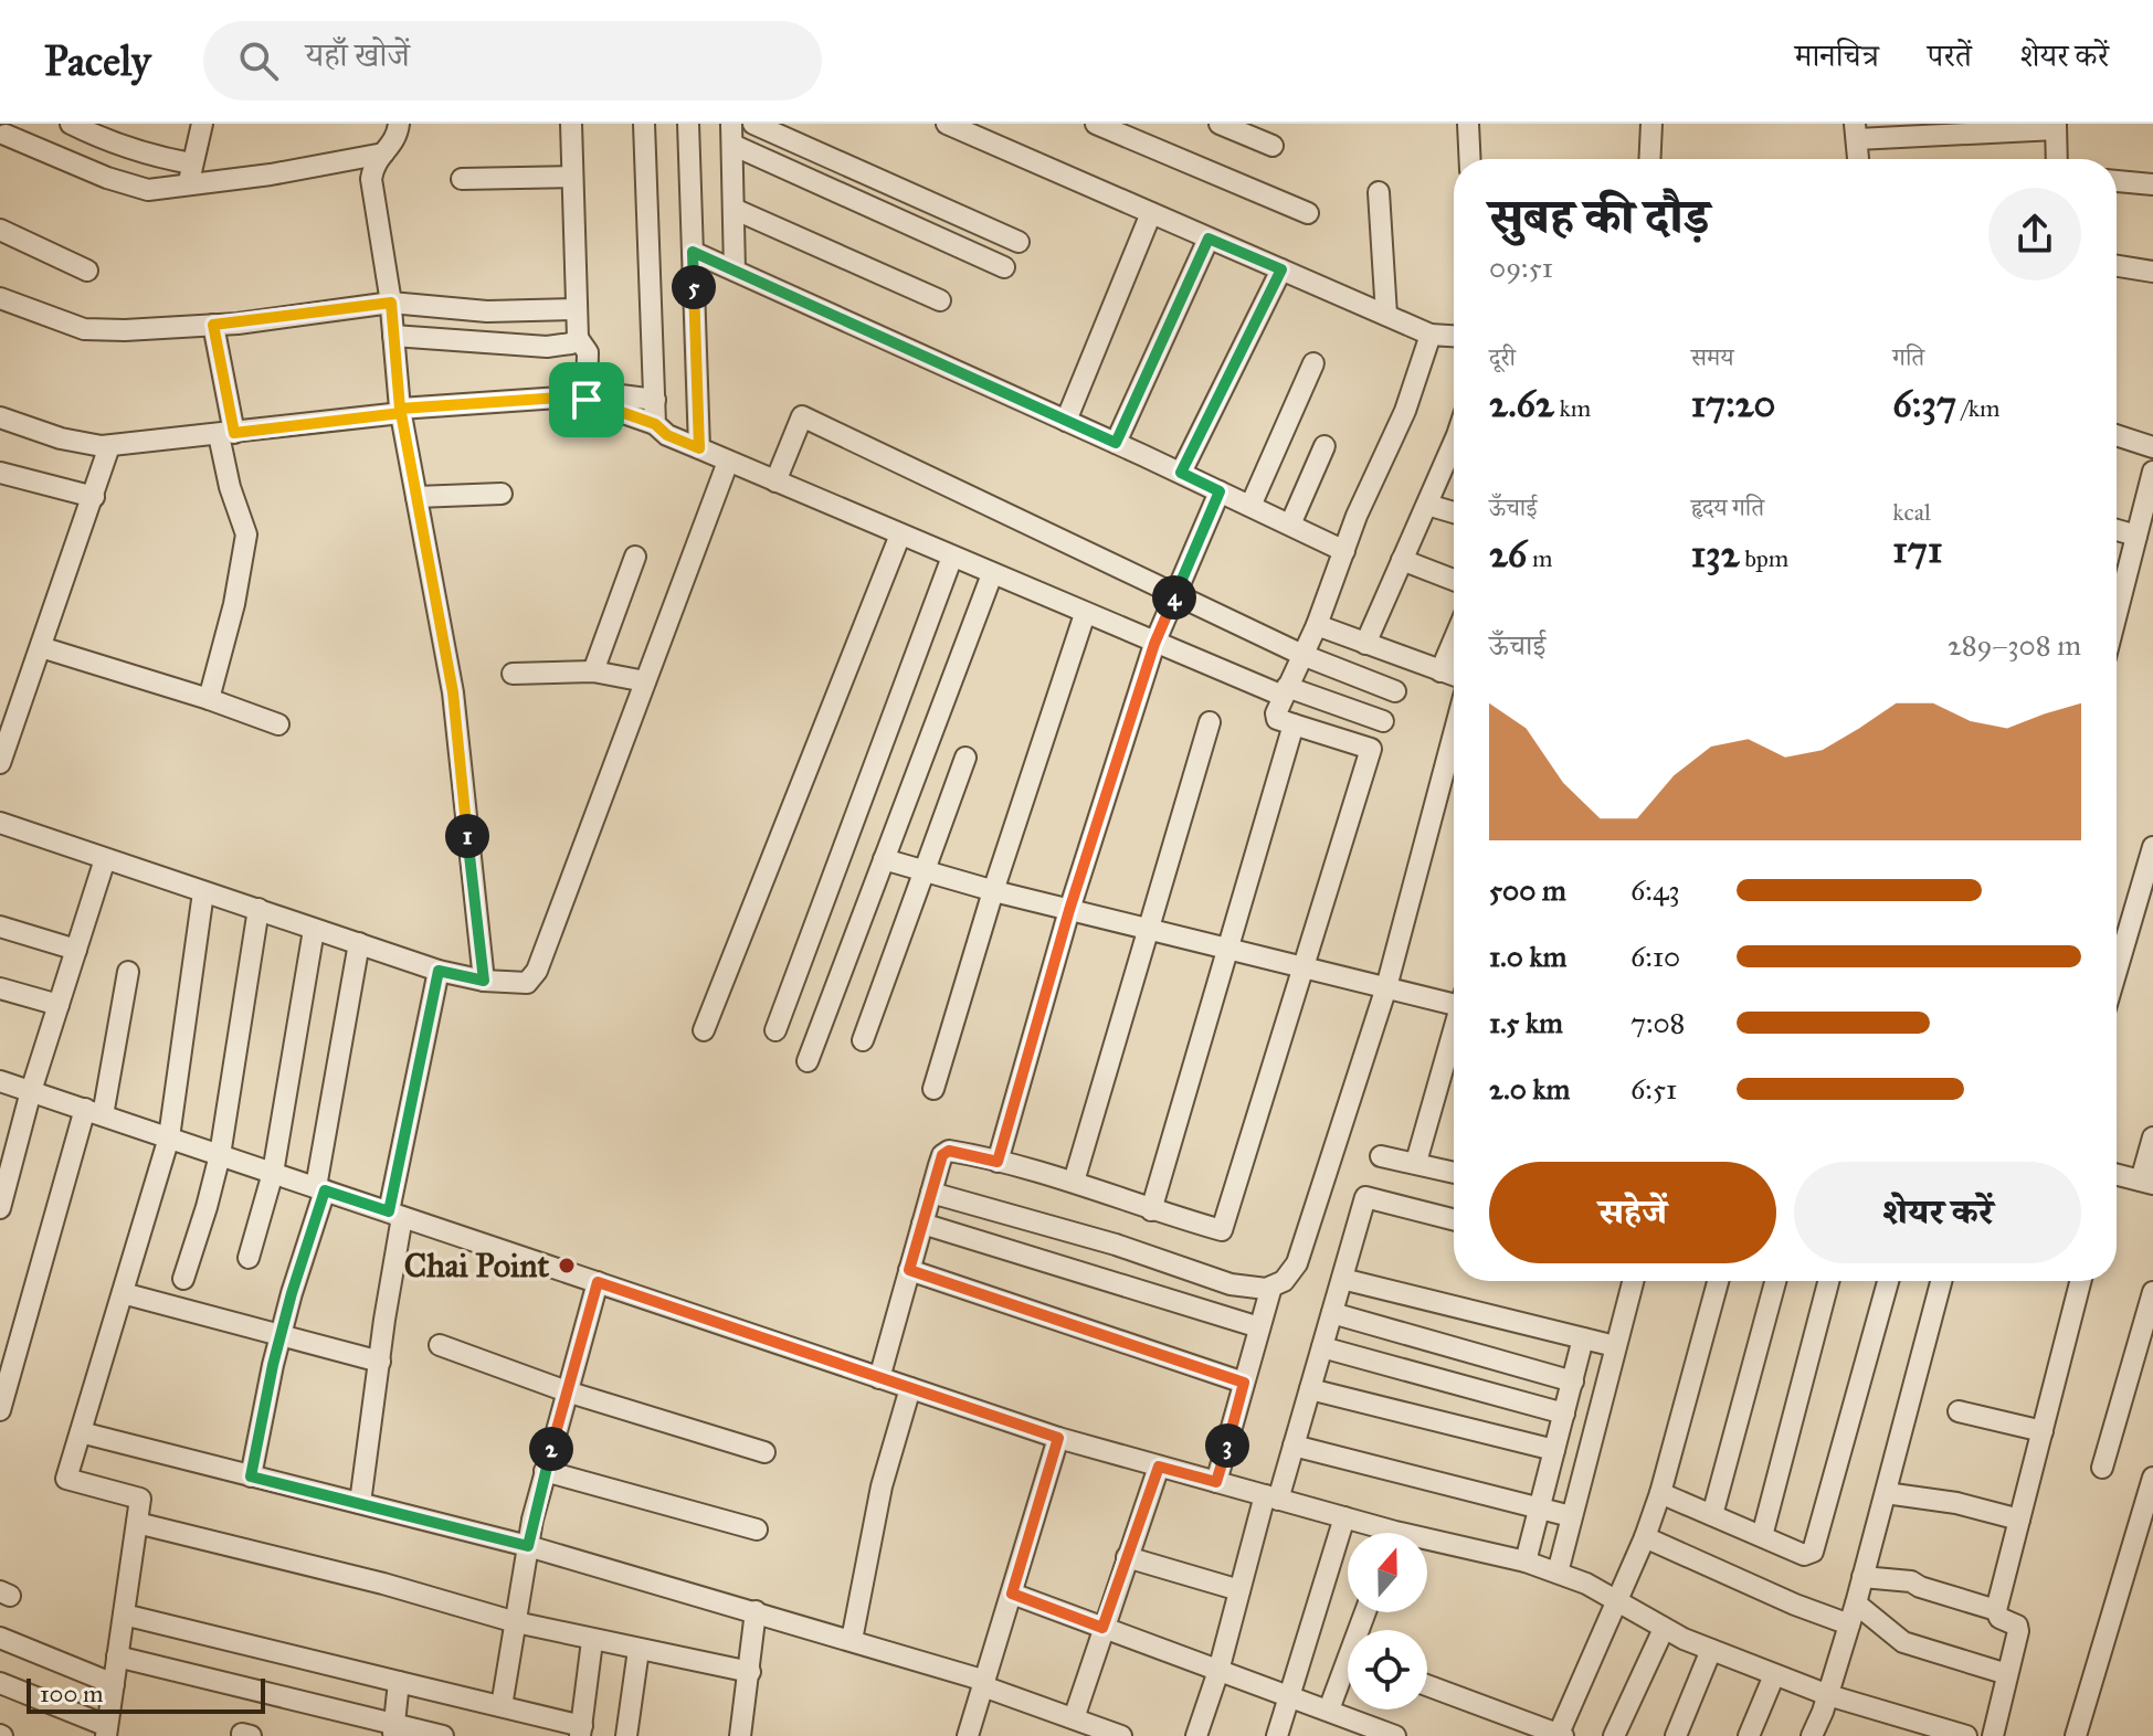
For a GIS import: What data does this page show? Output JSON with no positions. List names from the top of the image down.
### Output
{
  "places": ["Chai Point"],
  "scale_bar": "100 m",
  "north": "top",
  "page": {
    "header": "Pacely",
    "search": "यहाँ खोजें",
    "nav": ["मानचित्र", "परतें", "शेयर करें"],
    "heading": ["सुबह की दौड़", "09:51"],
    "pins": [
      "5",
      "4",
      "1",
      "3",
      "2"
    ],
    "stats": [
      ["दूरी", "2.62 km"],
      ["समय", "17:20"],
      ["गति", "6:37 /km"],
      ["ऊँचाई", "26 m"],
      ["हृदय गति", "132 bpm"],
      ["kcal", "171"]
    ],
    "chart": ["ऊँचाई", "289–308 m"],
    "list": [
      {
        "name": "500 m",
        "note": "6:43"
      },
      {
        "name": "1.0 km",
        "note": "6:10"
      },
      {
        "name": "1.5 km",
        "note": "7:08"
      },
      {
        "name": "2.0 km",
        "note": "6:51"
      }
    ],
    "buttons": ["सहेजें", "शेयर करें"],
    "scale": "100 m"
  }
}
